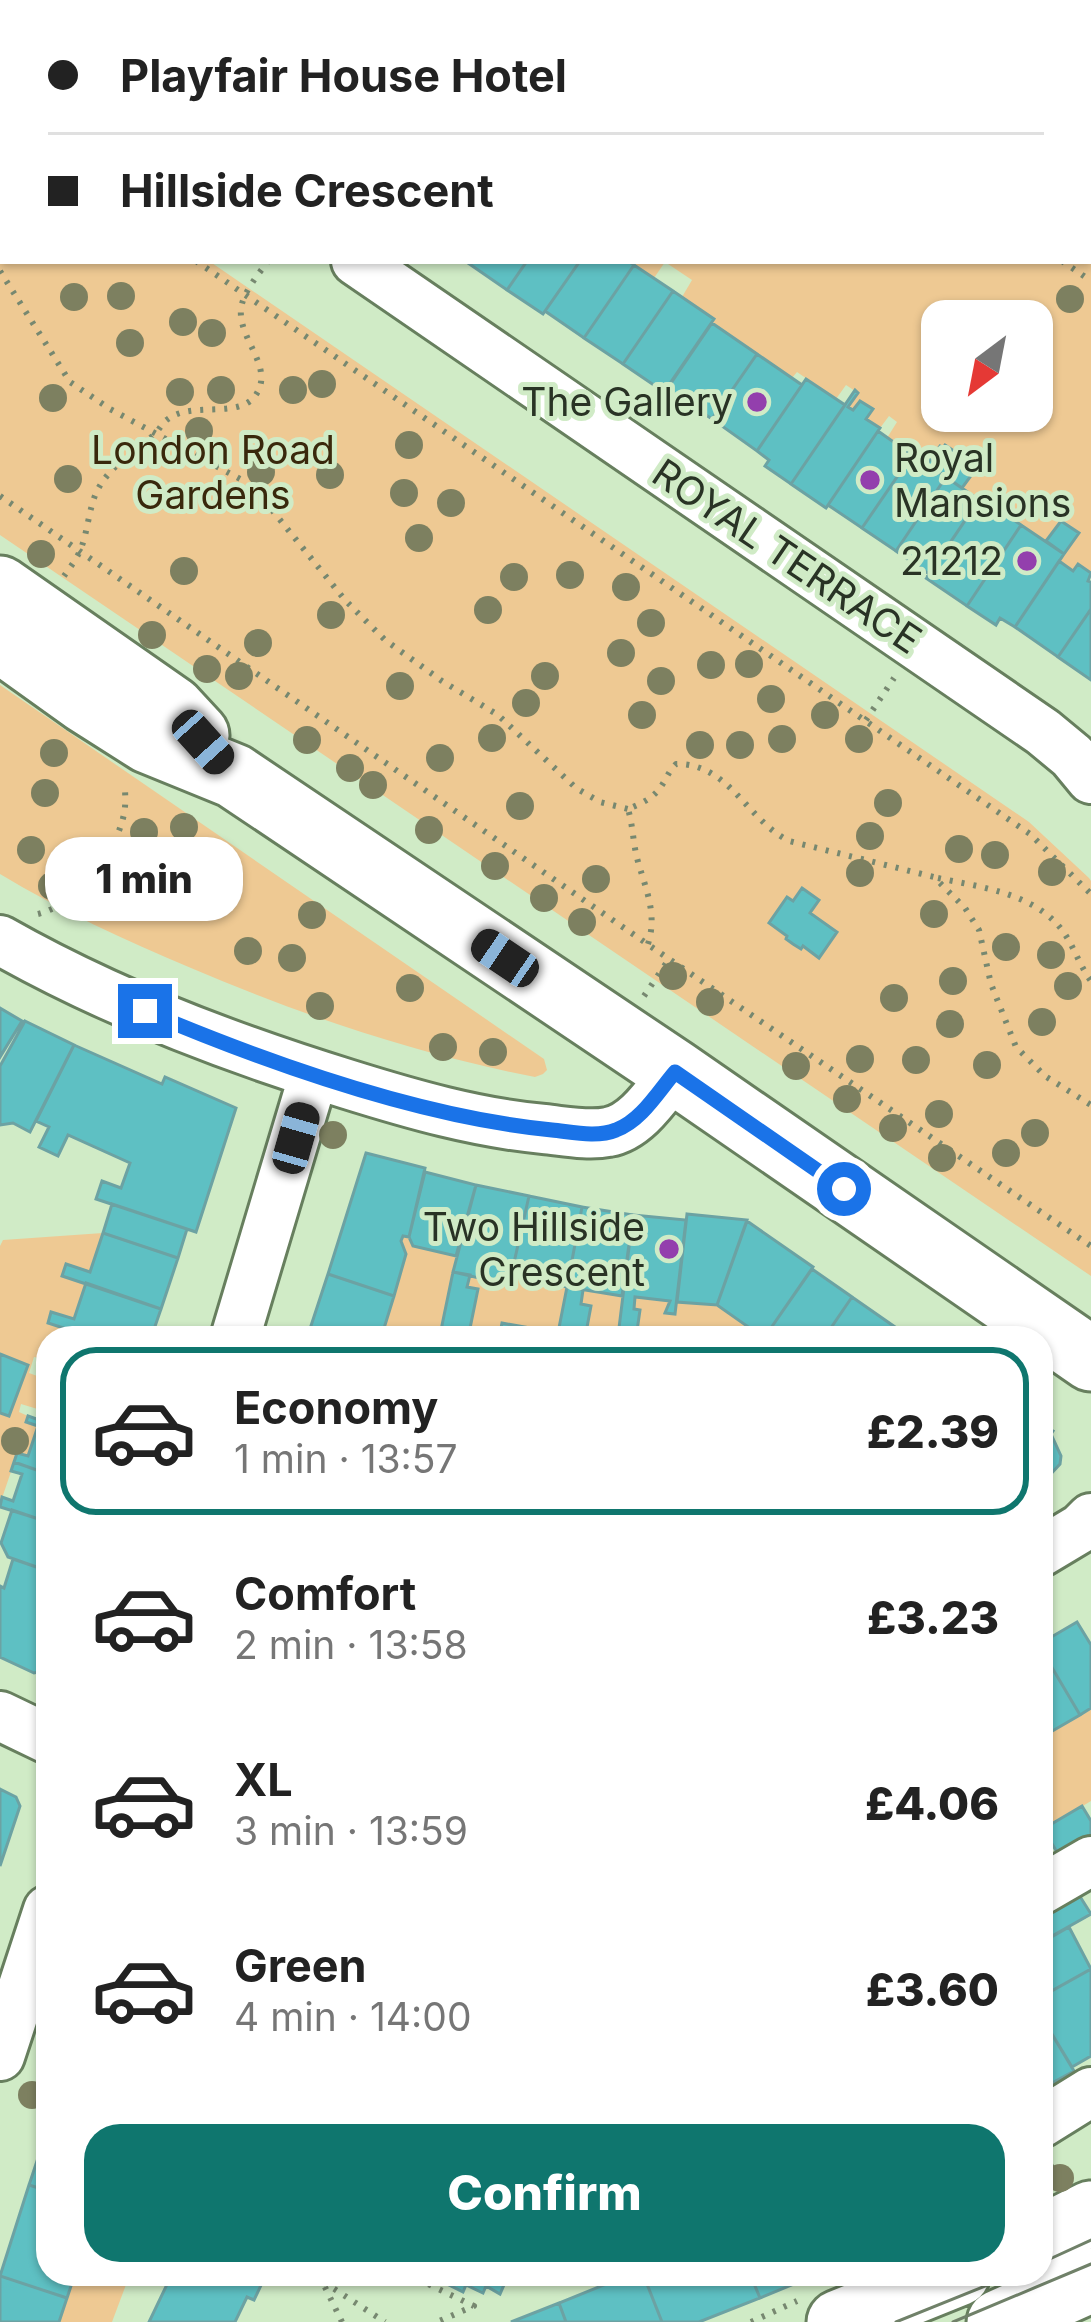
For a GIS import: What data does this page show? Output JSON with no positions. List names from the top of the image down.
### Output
{
  "streets": {
    "street": ["ROYAL TERRACE"]
  },
  "parks": ["London Road Gardens"],
  "places": [
    "The Gallery",
    "Royal Mansions",
    "21212",
    "Two Hillside Crescent"
  ],
  "north": "bottom left",
  "page": {
    "banner": ["Playfair House Hotel", "Hillside Crescent"],
    "bubble": "1 min",
    "list": [
      {
        "name": "Economy",
        "note": "1 min · 13:57",
        "value": "£2.39"
      },
      {
        "name": "Comfort",
        "note": "2 min · 13:58",
        "value": "£3.23"
      },
      {
        "name": "XL",
        "note": "3 min · 13:59",
        "value": "£4.06"
      },
      {
        "name": "Green",
        "note": "4 min · 14:00",
        "value": "£3.60"
      }
    ],
    "buttons": "Confirm"
  }
}
